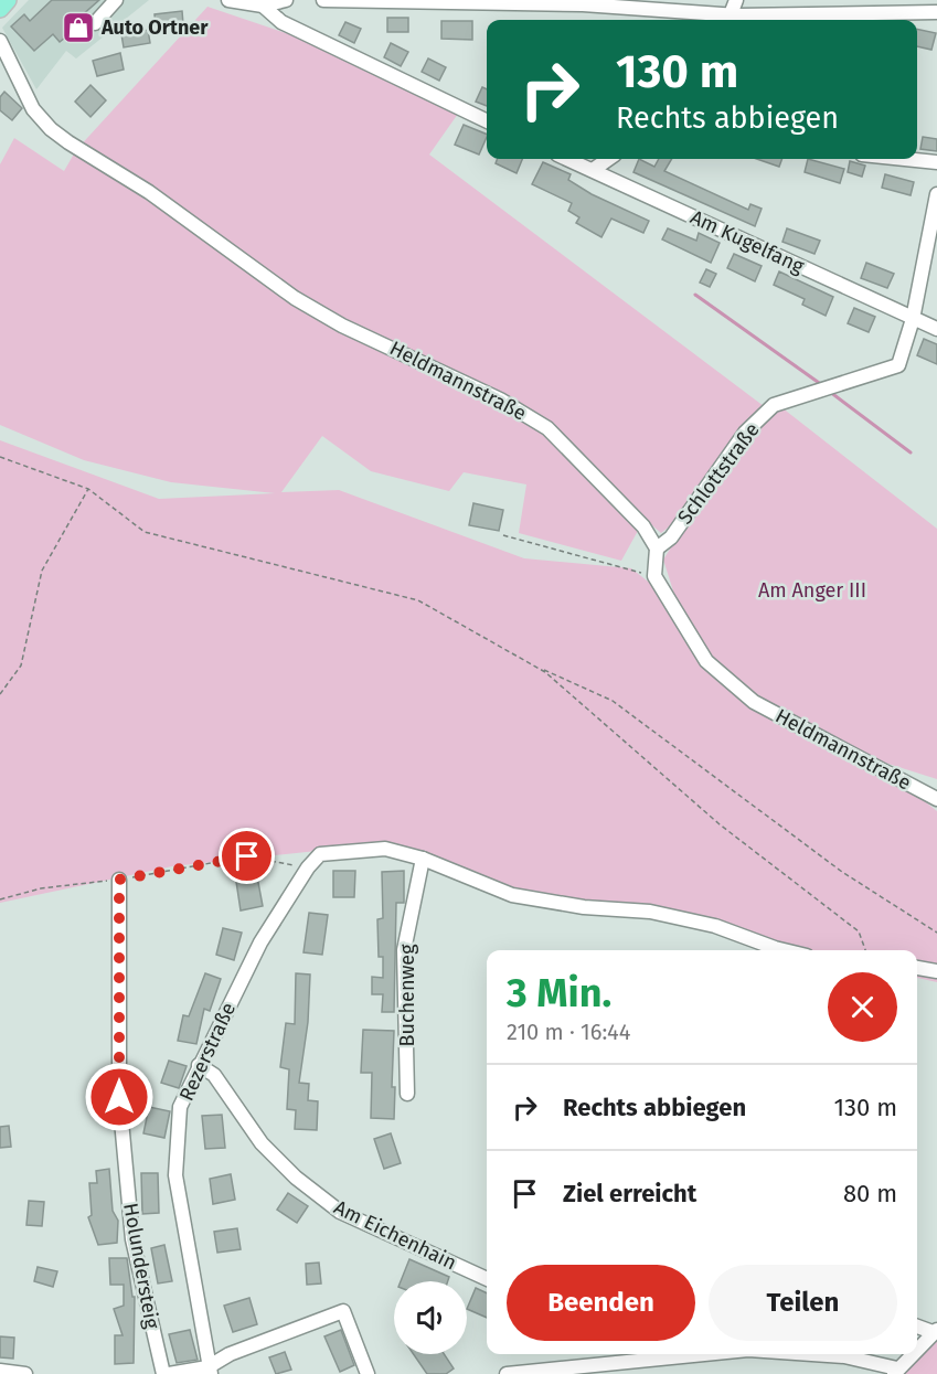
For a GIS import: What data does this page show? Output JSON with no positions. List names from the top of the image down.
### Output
{
  "streets": {
    "street": [
      "Am Kugelfang",
      "Heldmannstraße",
      "Schlottstraße",
      "Buchenweg",
      "Rezerstraße",
      "Am Eichenhain",
      "Holundersteig"
    ]
  },
  "crossings": [
    ["Am Kugelfang", "Schlottstraße"],
    ["Heldmannstraße", "Schlottstraße"],
    ["Buchenweg", "Rezerstraße"],
    ["Rezerstraße", "Am Eichenhain"]
  ],
  "parks": ["Am Anger III"],
  "places": {
    "shop": ["Auto Ortner"]
  },
  "page": {
    "turn": ["130 m", "Rechts abbiegen"],
    "heading": ["3 Min.", "210 m · 16:44"],
    "list": [
      {
        "name": "Rechts abbiegen",
        "value": "130 m"
      },
      {
        "name": "Ziel erreicht",
        "value": "80 m"
      }
    ],
    "buttons": ["Beenden", "Teilen"]
  }
}
